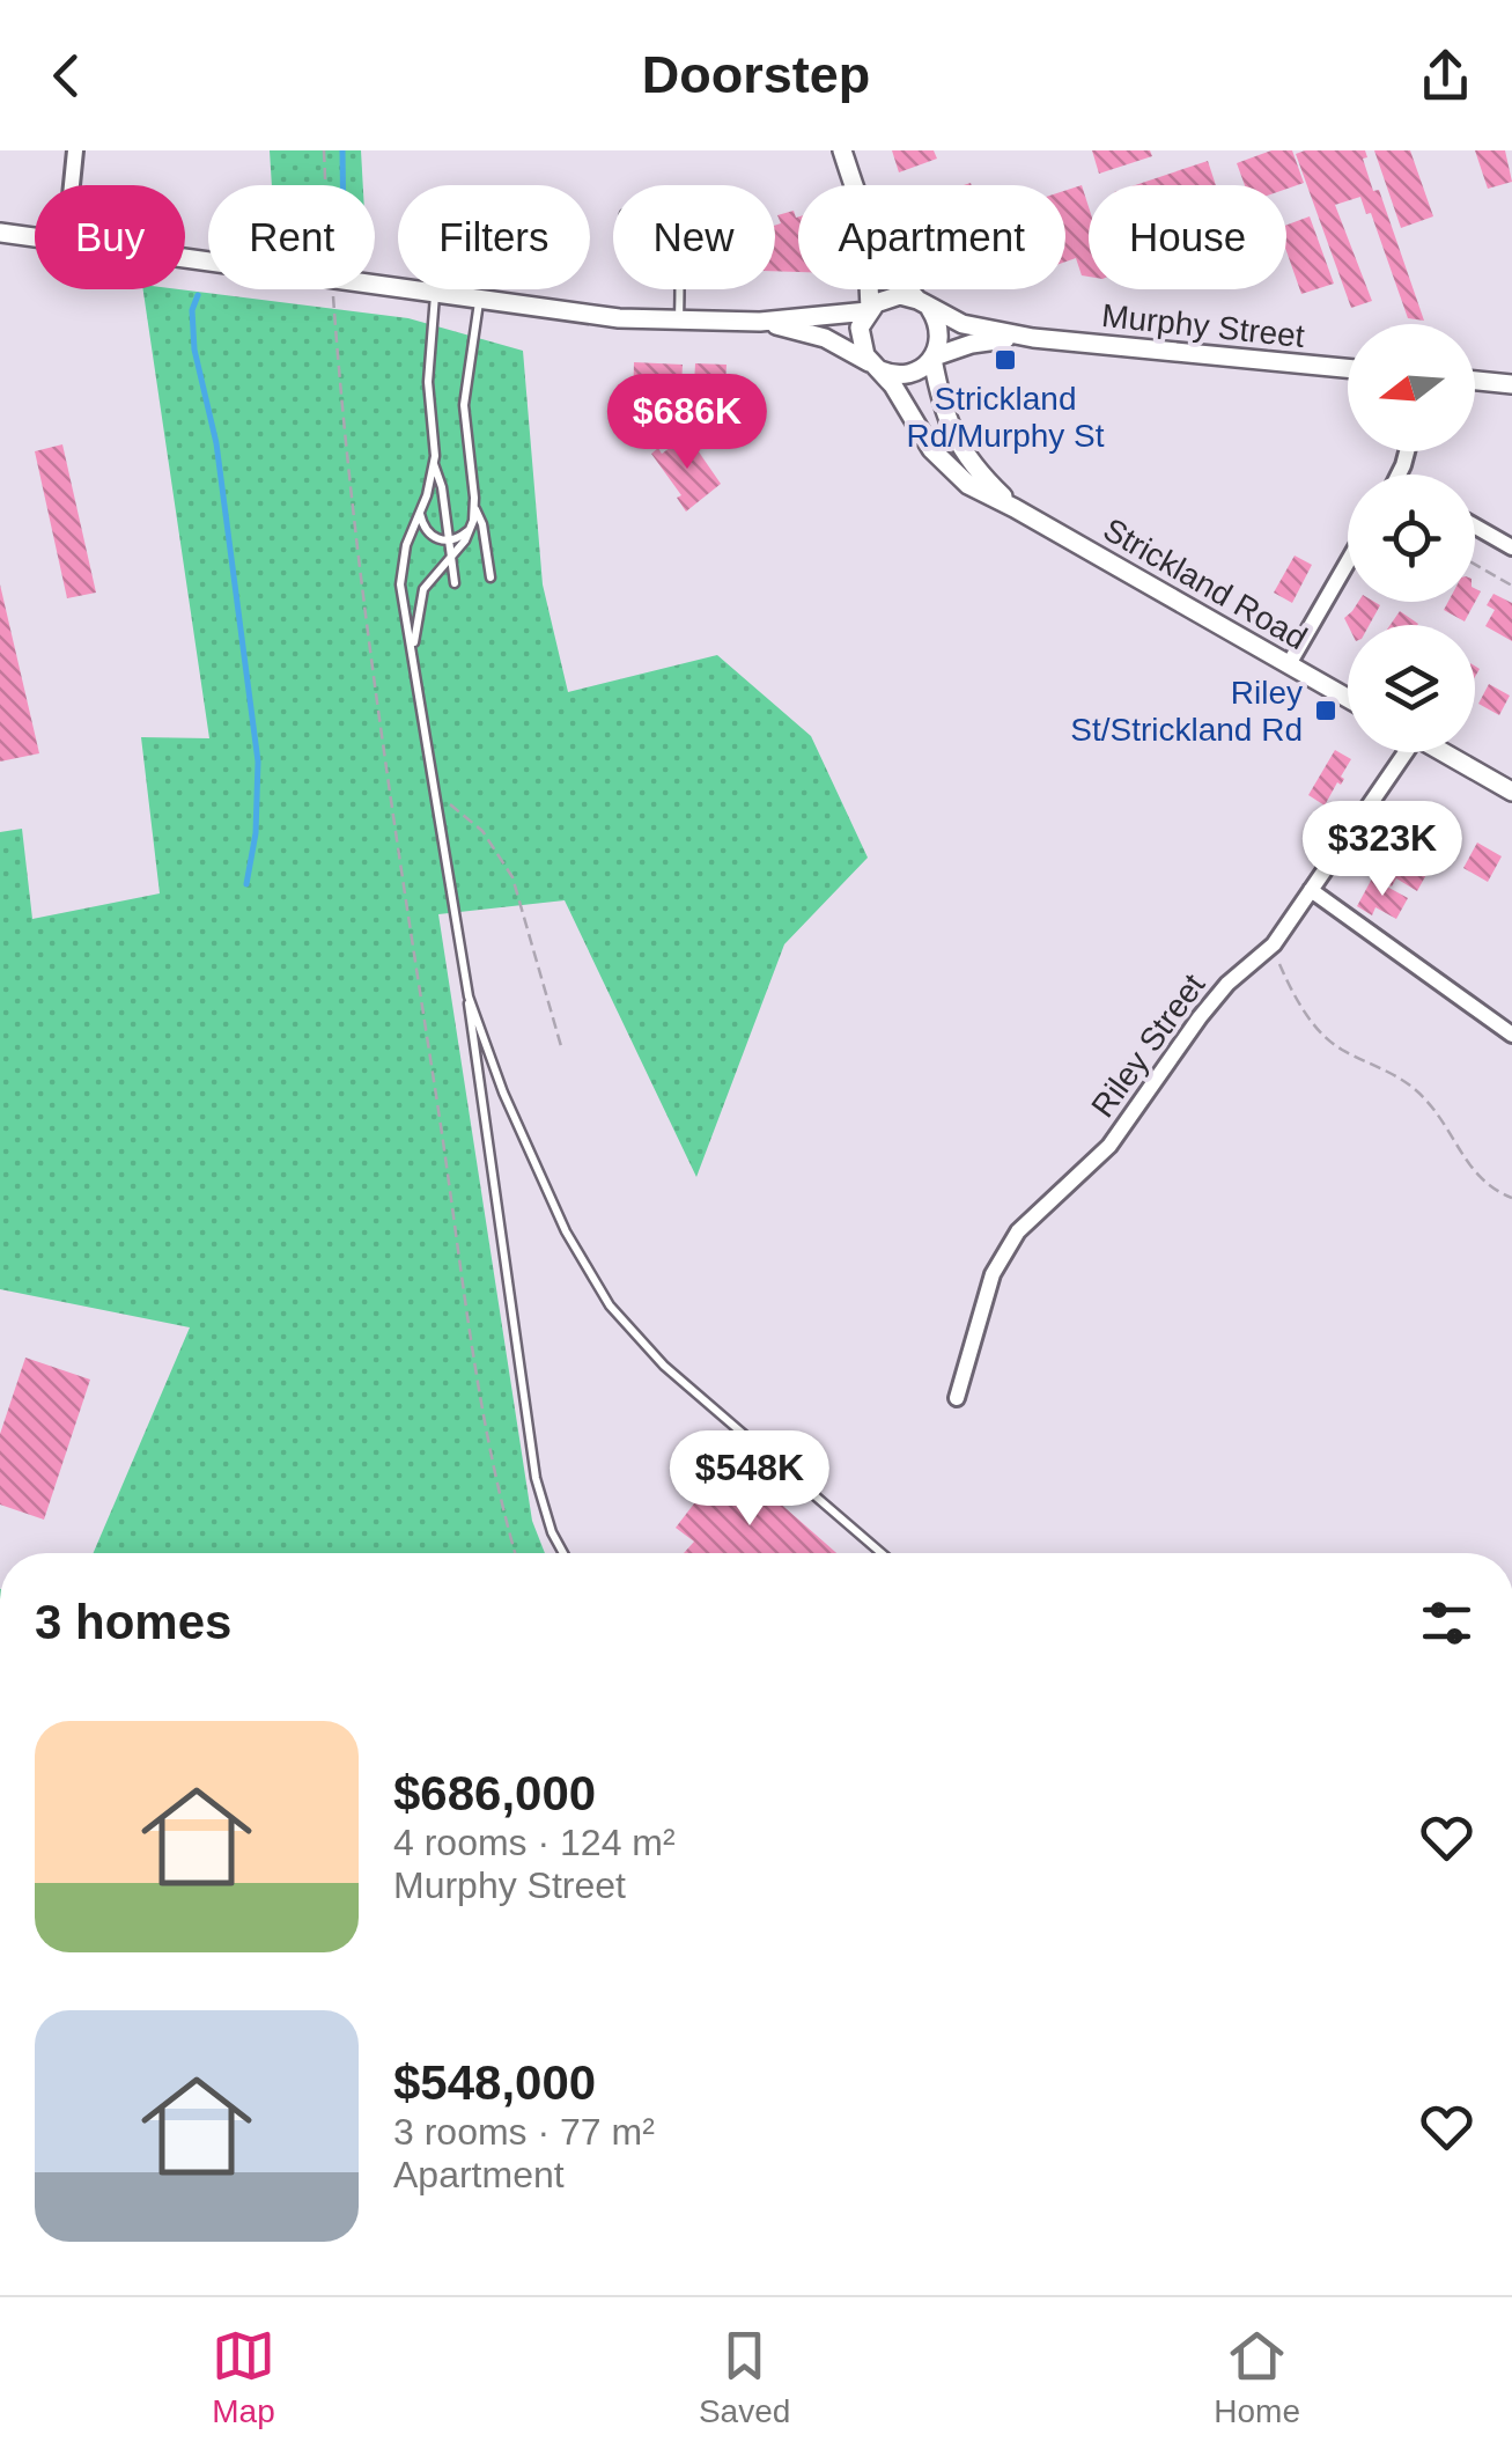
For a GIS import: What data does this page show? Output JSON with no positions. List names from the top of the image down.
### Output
{
  "streets": {
    "street": ["Murphy Street", "Strickland Road", "Riley Street"]
  },
  "crossings": [
    ["Murphy Street", "Strickland Road"]
  ],
  "places": {
    "transit": ["Strickland Rd/Murphy St", "Riley St/Strickland Rd"]
  },
  "north": "left",
  "page": {
    "header": "Doorstep",
    "chip": [
      "Buy",
      "Rent",
      "Filters",
      "New",
      "Apartment",
      "House"
    ],
    "price": ["$686K", "$323K", "$548K"],
    "heading": "3 homes",
    "list": [
      {
        "name": "$686,000",
        "note": "4 rooms · 124 m² · Murphy Street"
      },
      {
        "name": "$548,000",
        "note": "3 rooms · 77 m² · Apartment"
      }
    ],
    "tabs": ["Map", "Saved", "Home"]
  }
}
